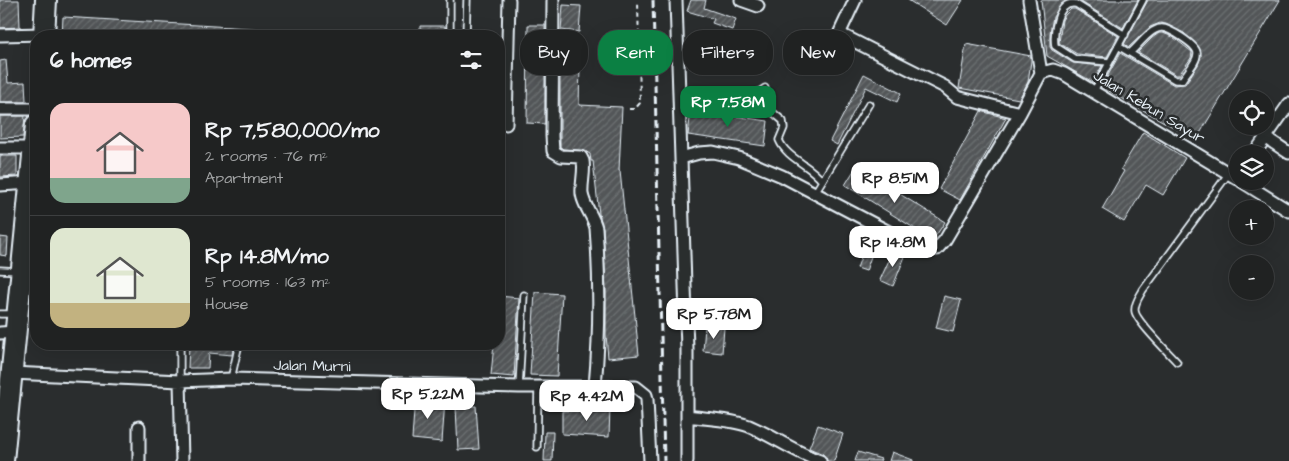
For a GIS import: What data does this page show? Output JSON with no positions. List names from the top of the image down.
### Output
{
  "streets": {
    "street": ["Jalan Kebun Sayur", "Jalan Murni"]
  },
  "page": {
    "chip": [
      "Buy",
      "Rent",
      "Filters",
      "New"
    ],
    "heading": "6 homes",
    "price": [
      "Rp 7.58M",
      "Rp 8.51M",
      "Rp 14.8M",
      "Rp 5.78M",
      "Rp 5.22M",
      "Rp 4.42M"
    ],
    "map_buttons": ["+", "−"],
    "list": [
      {
        "name": "Rp 7,580,000/mo",
        "note": "2 rooms · 76 m² · Apartment"
      },
      {
        "name": "Rp 14.8M/mo",
        "note": "5 rooms · 163 m² · House"
      }
    ]
  }
}
